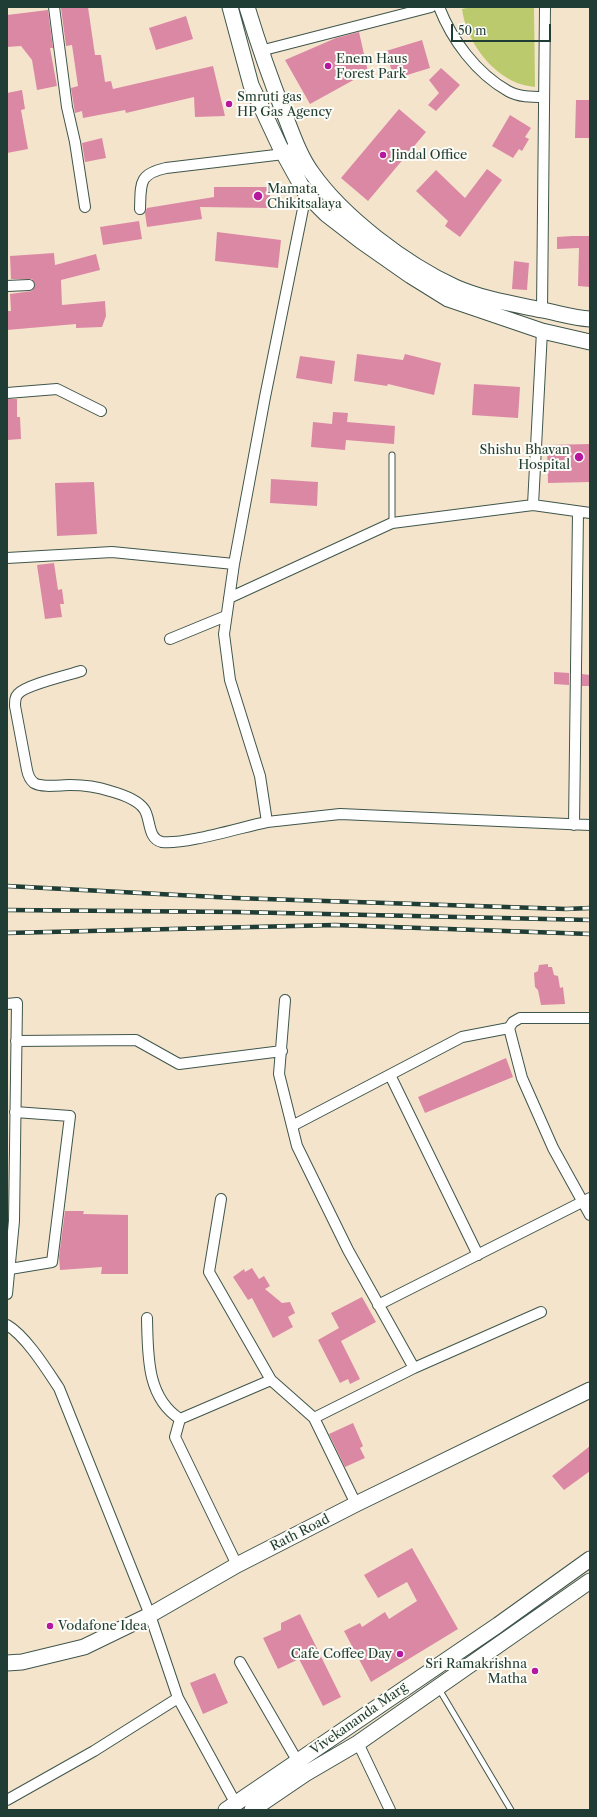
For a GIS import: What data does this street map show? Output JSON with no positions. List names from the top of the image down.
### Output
{
  "streets": {
    "street": ["Rath Road", "Vivekananda Marg"]
  },
  "places": [
    "Enem Haus Forest Park",
    "Smruti gas HP Gas Agency",
    "Jindal Office",
    "Mamata Chikitsalaya",
    "Shishu Bhavan Hospital",
    "Vodafone Idea",
    "Cafe Coffee Day",
    "Sri Ramakrishna Matha"
  ],
  "scale_bar": "50 m"
}
